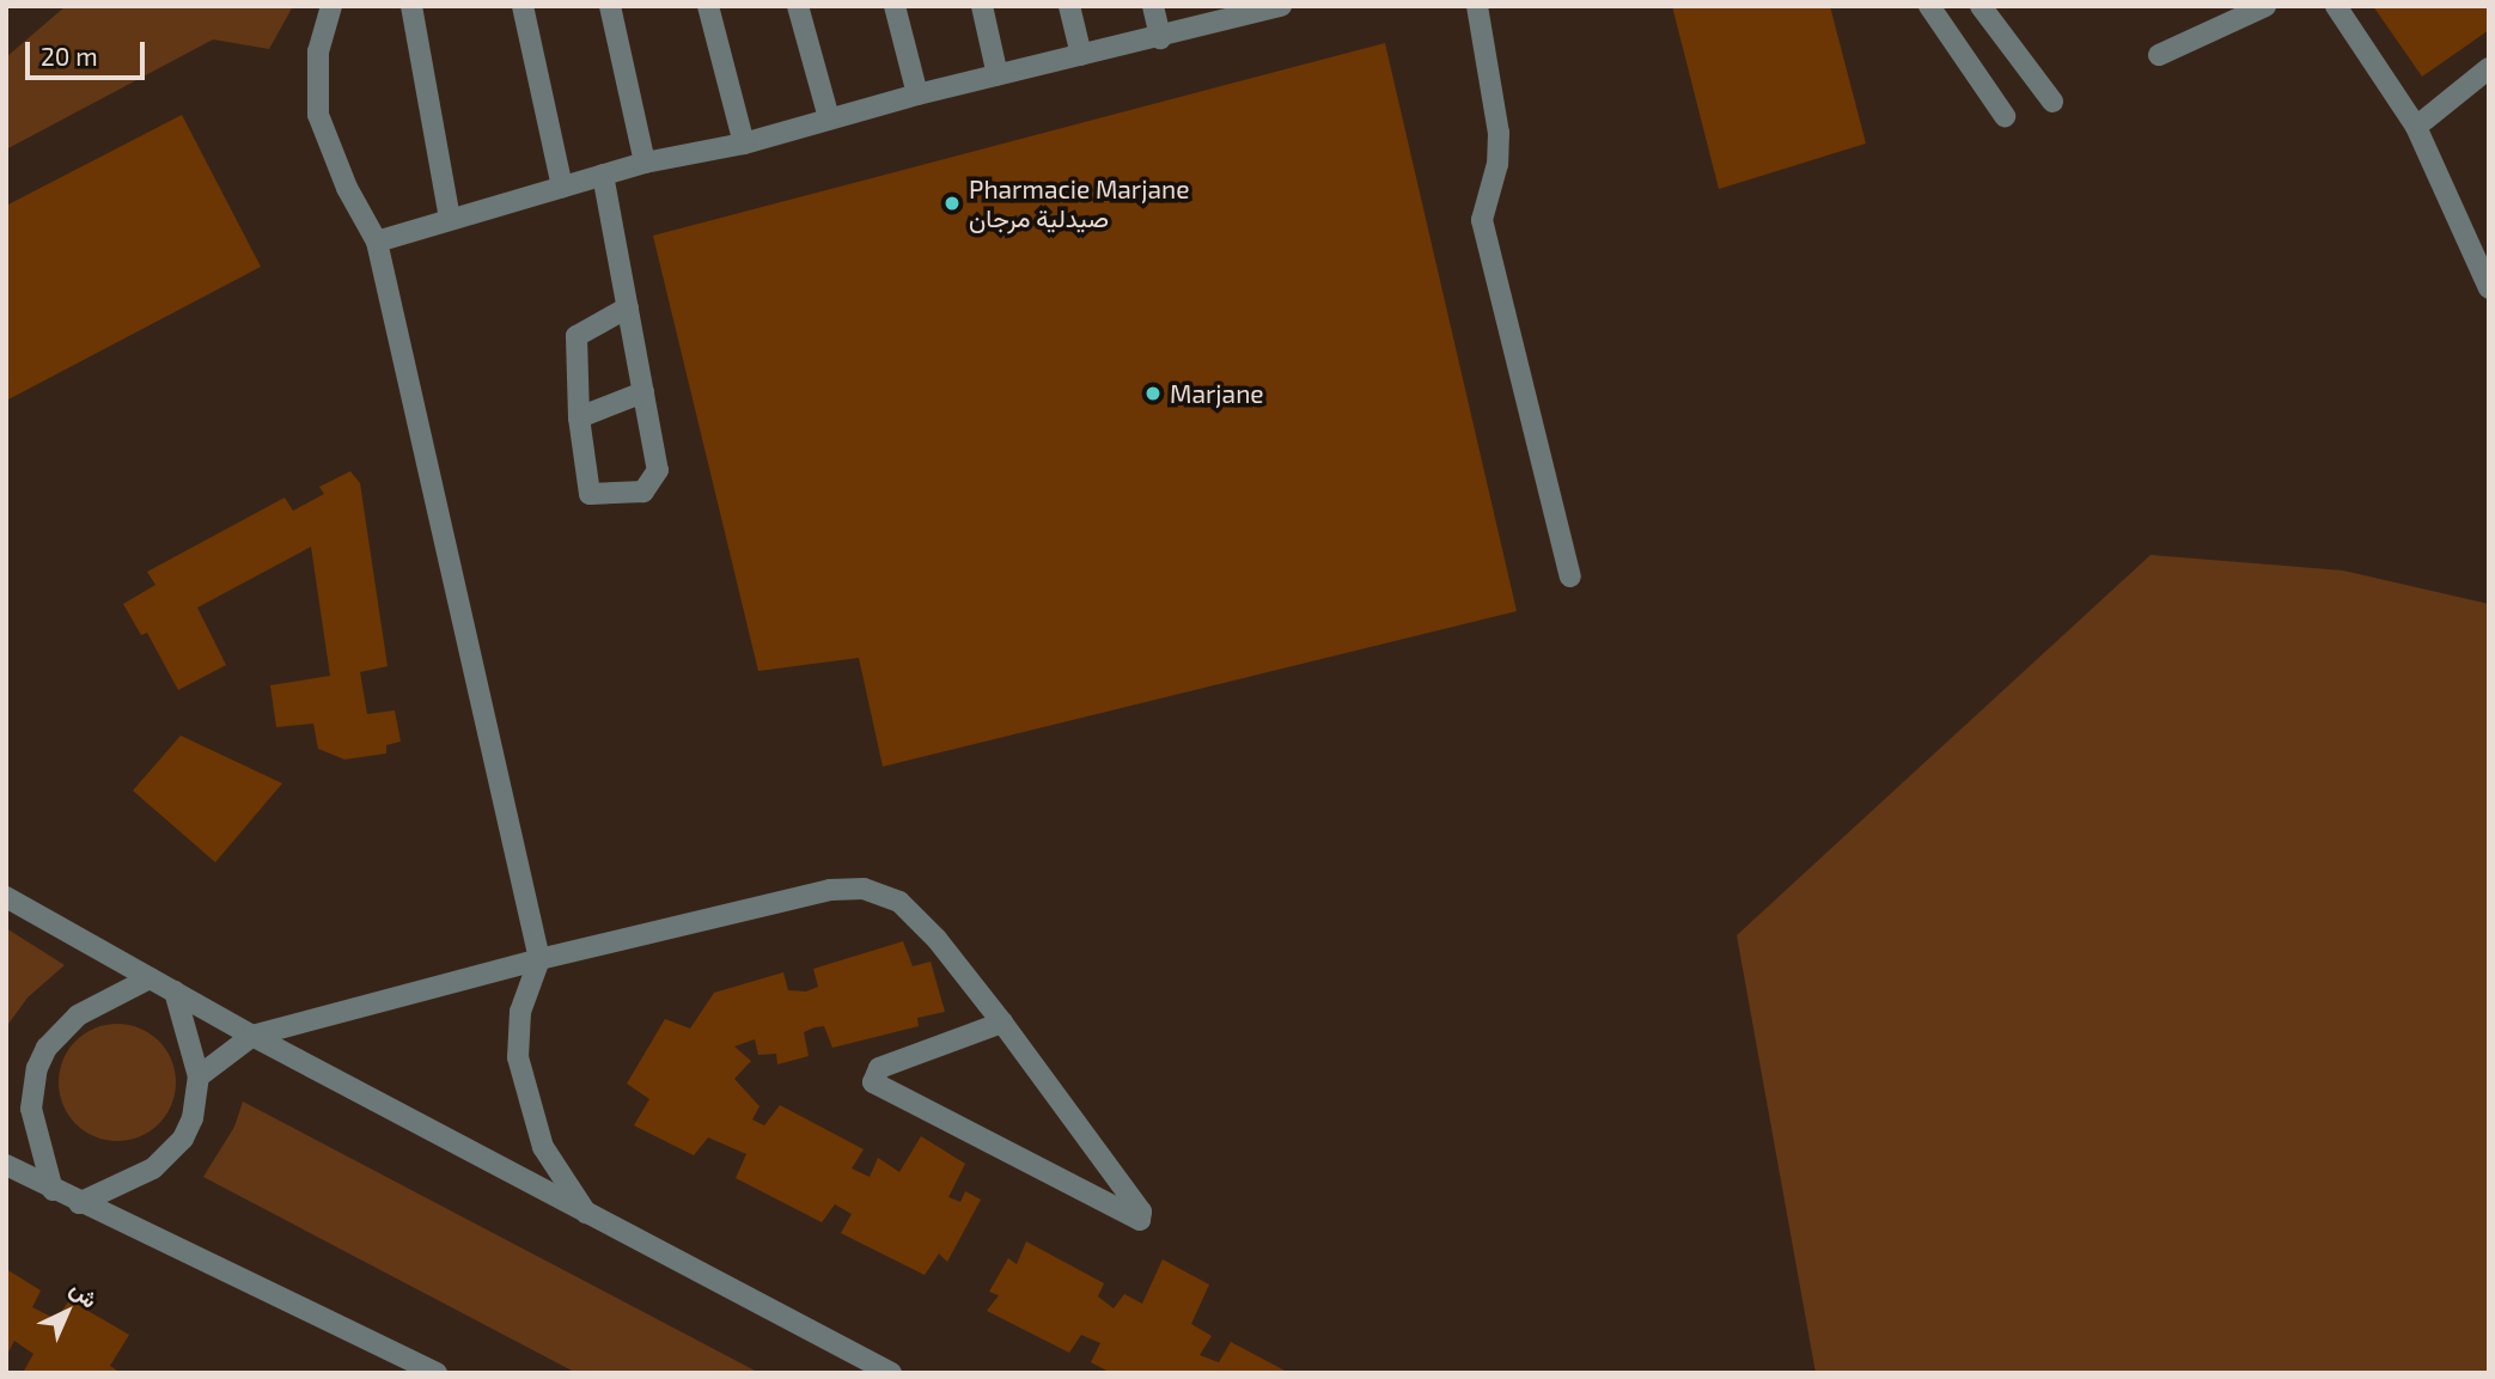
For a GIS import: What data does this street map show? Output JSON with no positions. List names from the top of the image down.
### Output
{
  "places": ["Pharmacie Marjane صيدلية مرجان", "Marjane"],
  "scale_bar": "20 m",
  "north": "top right"
}
